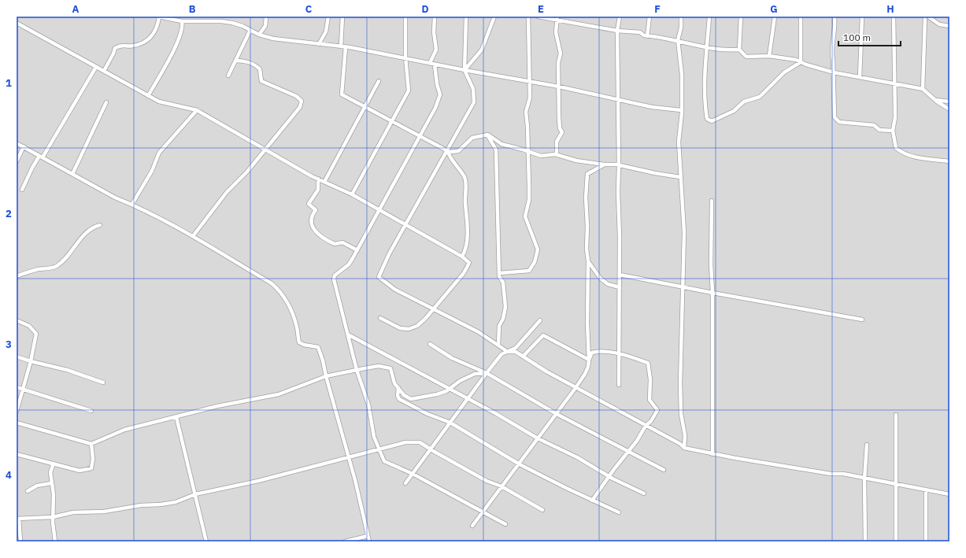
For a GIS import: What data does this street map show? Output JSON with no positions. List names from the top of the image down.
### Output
{
  "scale_bar": "100 m",
  "grid": {
    "columns": [
      "A",
      "B",
      "C",
      "D",
      "E",
      "F",
      "G",
      "H"
    ],
    "rows": [
      "1",
      "2",
      "3",
      "4"
    ]
  }
}
